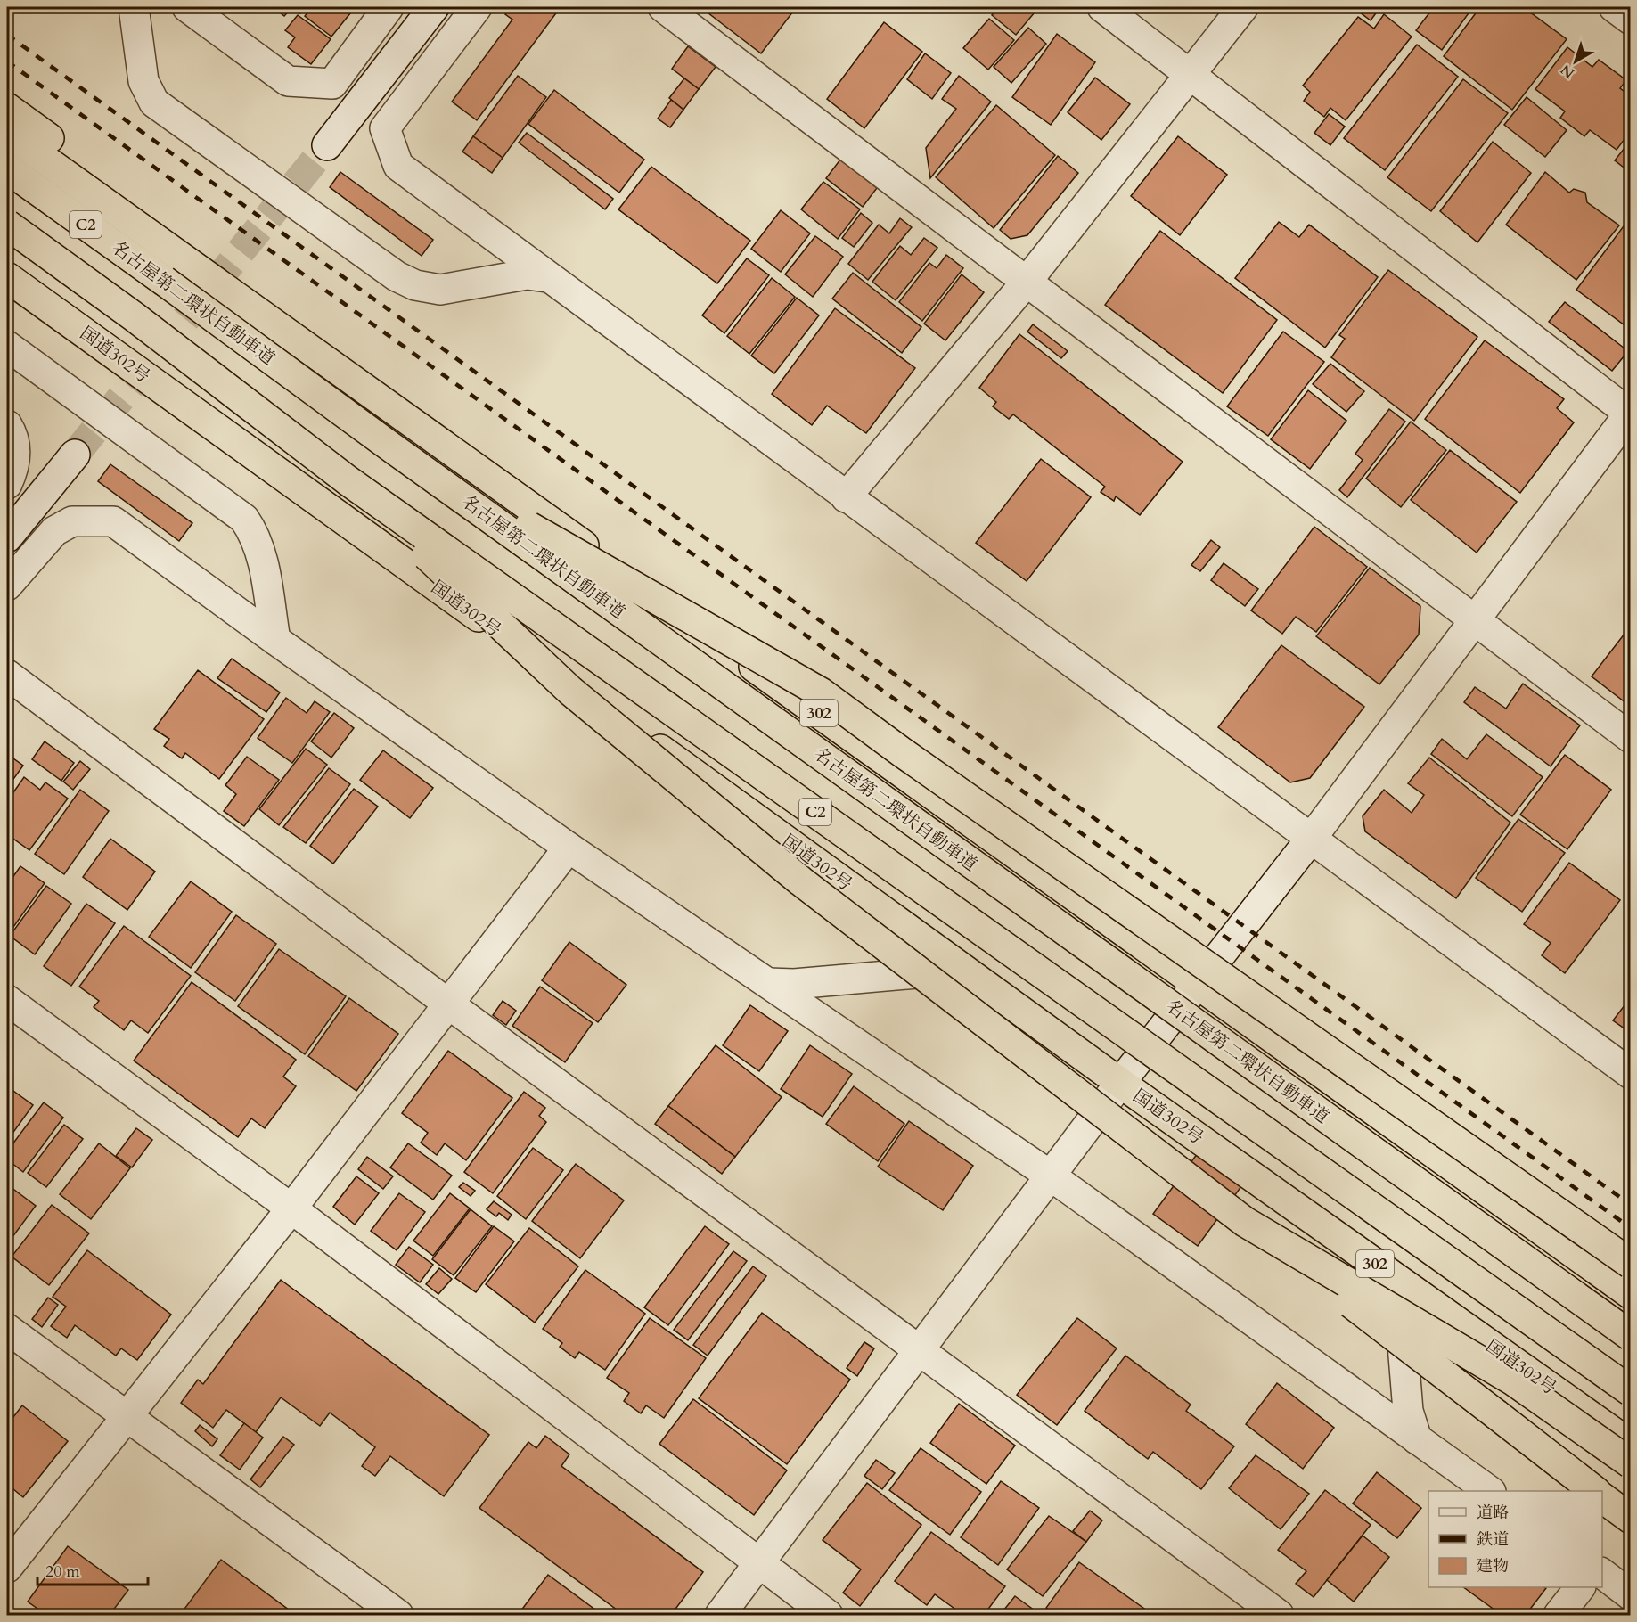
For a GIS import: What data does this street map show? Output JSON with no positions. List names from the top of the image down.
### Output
{
  "streets": {
    "highway": [
      "C2",
      "名古屋第二環状自動車道",
      "国道302号",
      "302"
    ]
  },
  "legend": ["道路", "鉄道", "建物"],
  "scale_bar": "20 m",
  "north": "bottom left"
}
